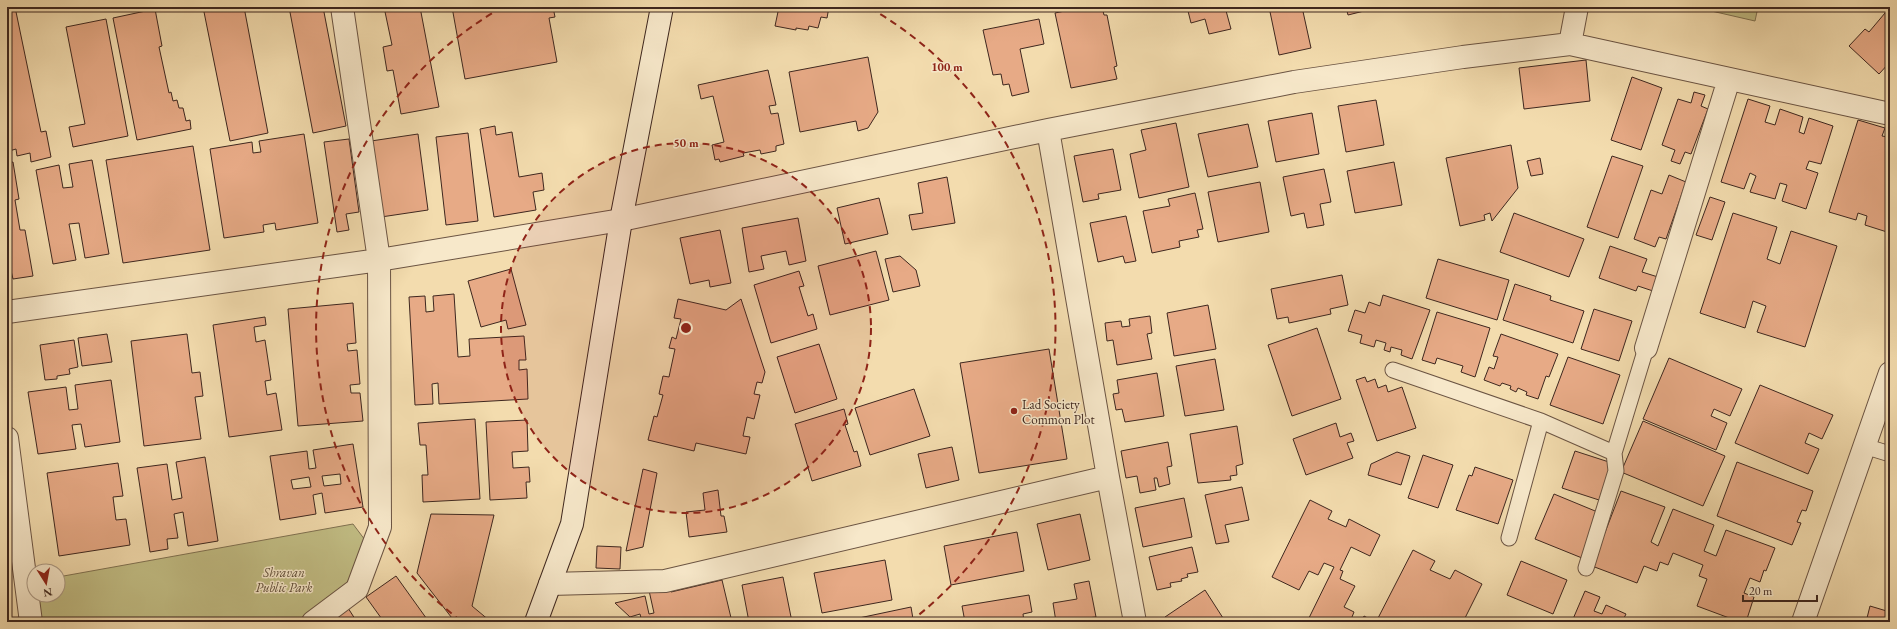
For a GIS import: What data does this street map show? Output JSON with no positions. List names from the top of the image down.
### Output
{
  "parks": ["Shravan Public Park"],
  "places": ["Lad Society Common Plot"],
  "scale_bar": "20 m",
  "north": "bottom",
  "rings": ["100 m", "50 m"]
}
